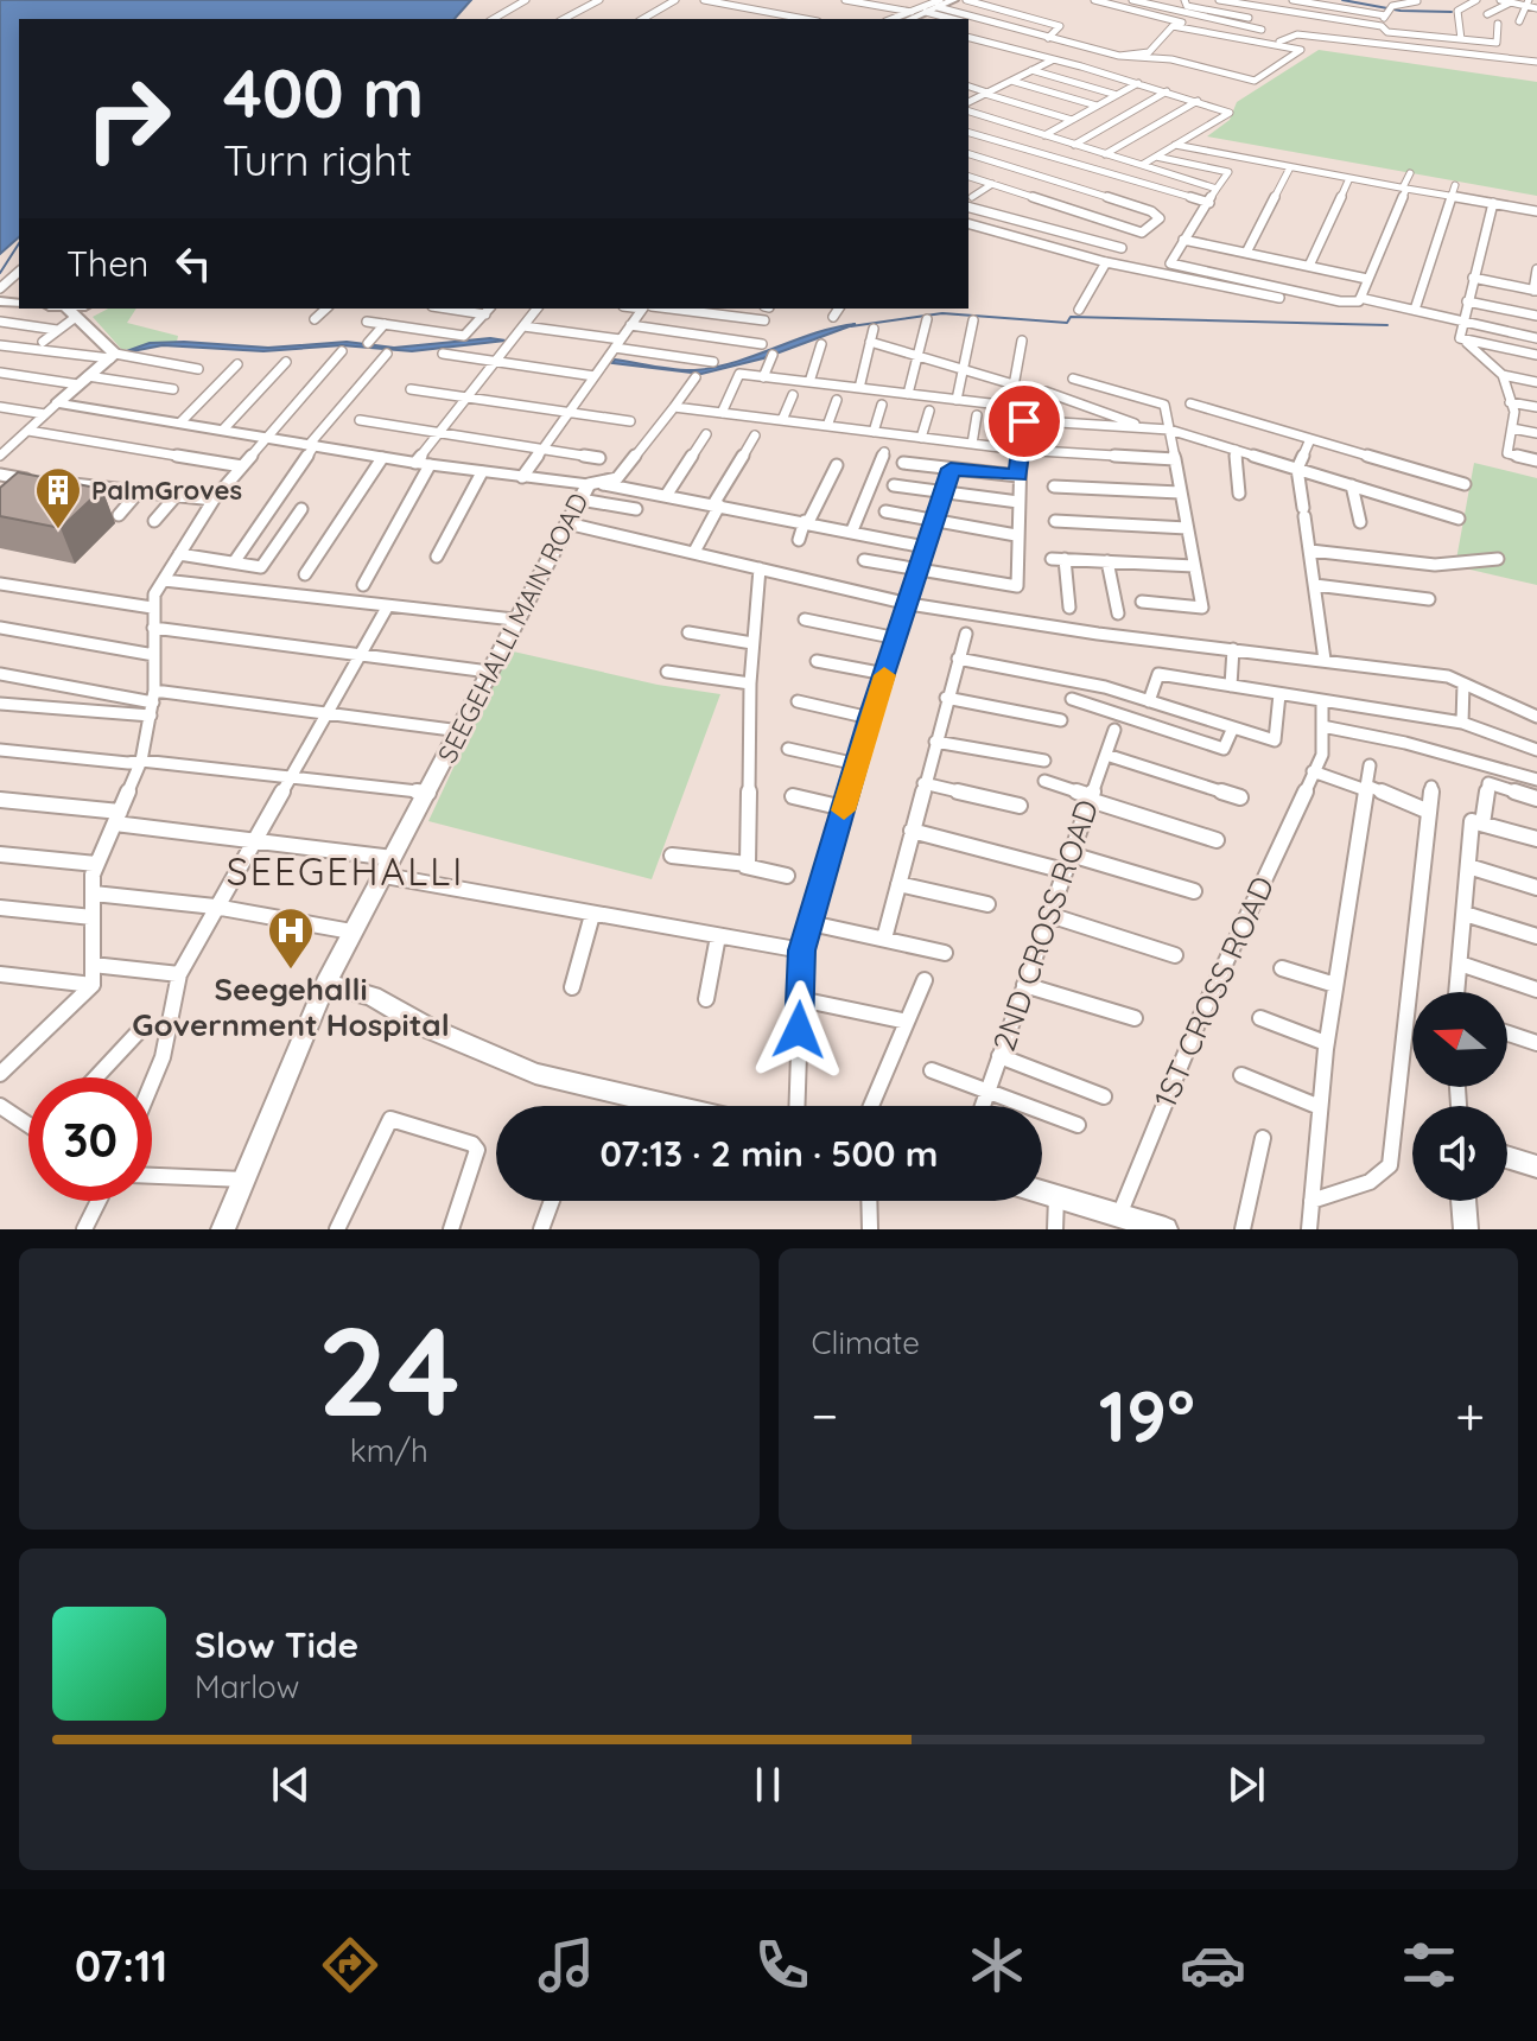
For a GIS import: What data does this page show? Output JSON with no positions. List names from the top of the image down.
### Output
{
  "streets": {
    "street": ["SEEGEHALLI MAIN ROAD", "2ND CROSS ROAD", "1ST CROSS ROAD"]
  },
  "districts": ["SEEGEHALLI"],
  "places": {
    "building": ["PalmGroves"],
    "hospital": ["Seegehalli Government Hospital"]
  },
  "north": "left",
  "page": {
    "turn": ["400 m", "Turn right"],
    "then": "Then",
    "limit": "30",
    "trip": "07:13 · 2 min · 500 m",
    "tile": [
      ["24", "km/h"],
      "Climate"
    ],
    "heat": ["−", "19°", "+"],
    "song": ["Slow Tide", "Marlow"],
    "tabs": "07:11"
  }
}
